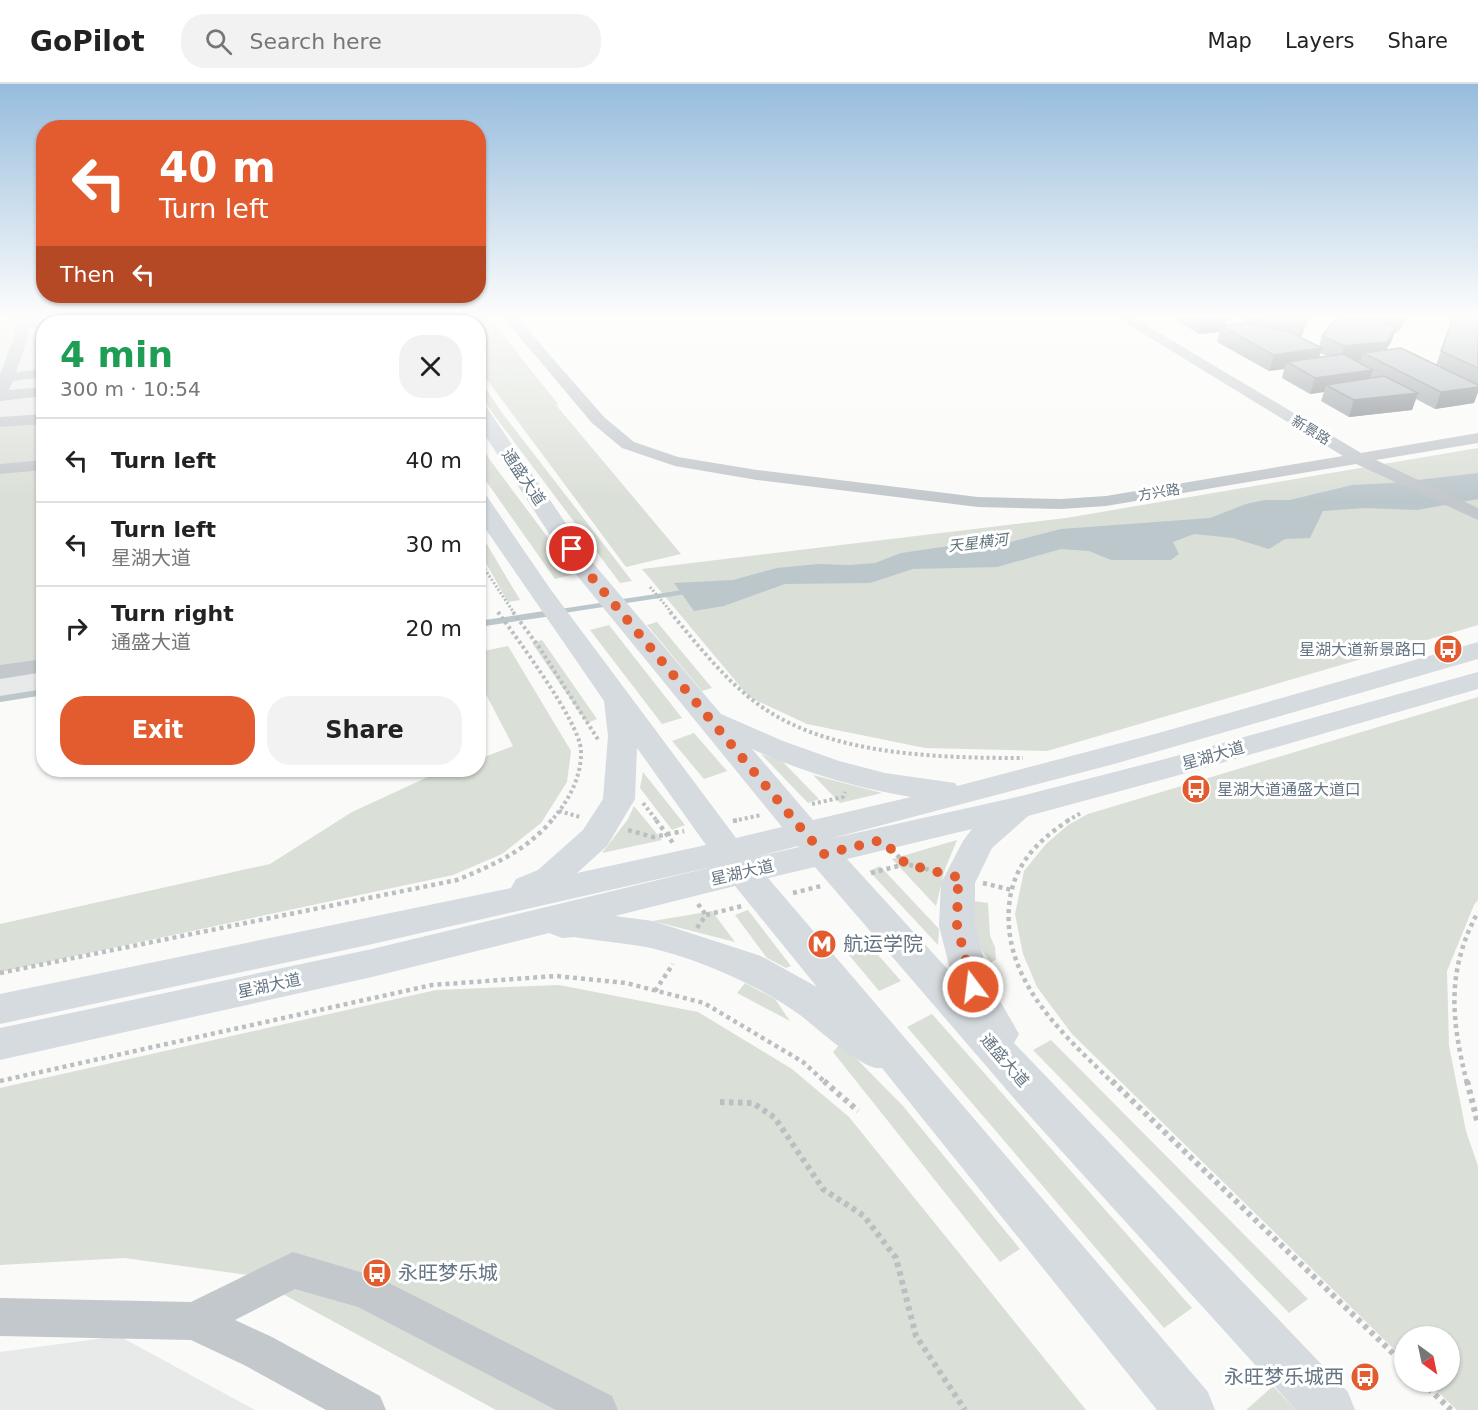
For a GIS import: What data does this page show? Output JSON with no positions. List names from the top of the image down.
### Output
{
  "streets": {
    "main road": ["通盛大道", "星湖大道"],
    "street": ["新景路", "方兴路"]
  },
  "crossings": [
    ["新景路", "方兴路"],
    ["通盛大道", "星湖大道"]
  ],
  "water": ["天星横河"],
  "places": {
    "bus stop": [
      "星湖大道新景路口",
      "星湖大道通盛大道口",
      "永旺梦乐城",
      "永旺梦乐城西"
    ],
    "metro station": ["航运学院"]
  },
  "north": "bottom right",
  "page": {
    "header": "GoPilot",
    "search": "Search here",
    "nav": ["Map", "Layers", "Share"],
    "turn": ["40 m", "Turn left"],
    "then": "Then",
    "heading": ["4 min", "300 m · 10:54"],
    "list": [
      {
        "name": "Turn left",
        "value": "40 m"
      },
      {
        "name": "Turn left",
        "note": "星湖大道",
        "value": "30 m"
      },
      {
        "name": "Turn right",
        "note": "通盛大道",
        "value": "20 m"
      }
    ],
    "buttons": ["Exit", "Share"]
  }
}
